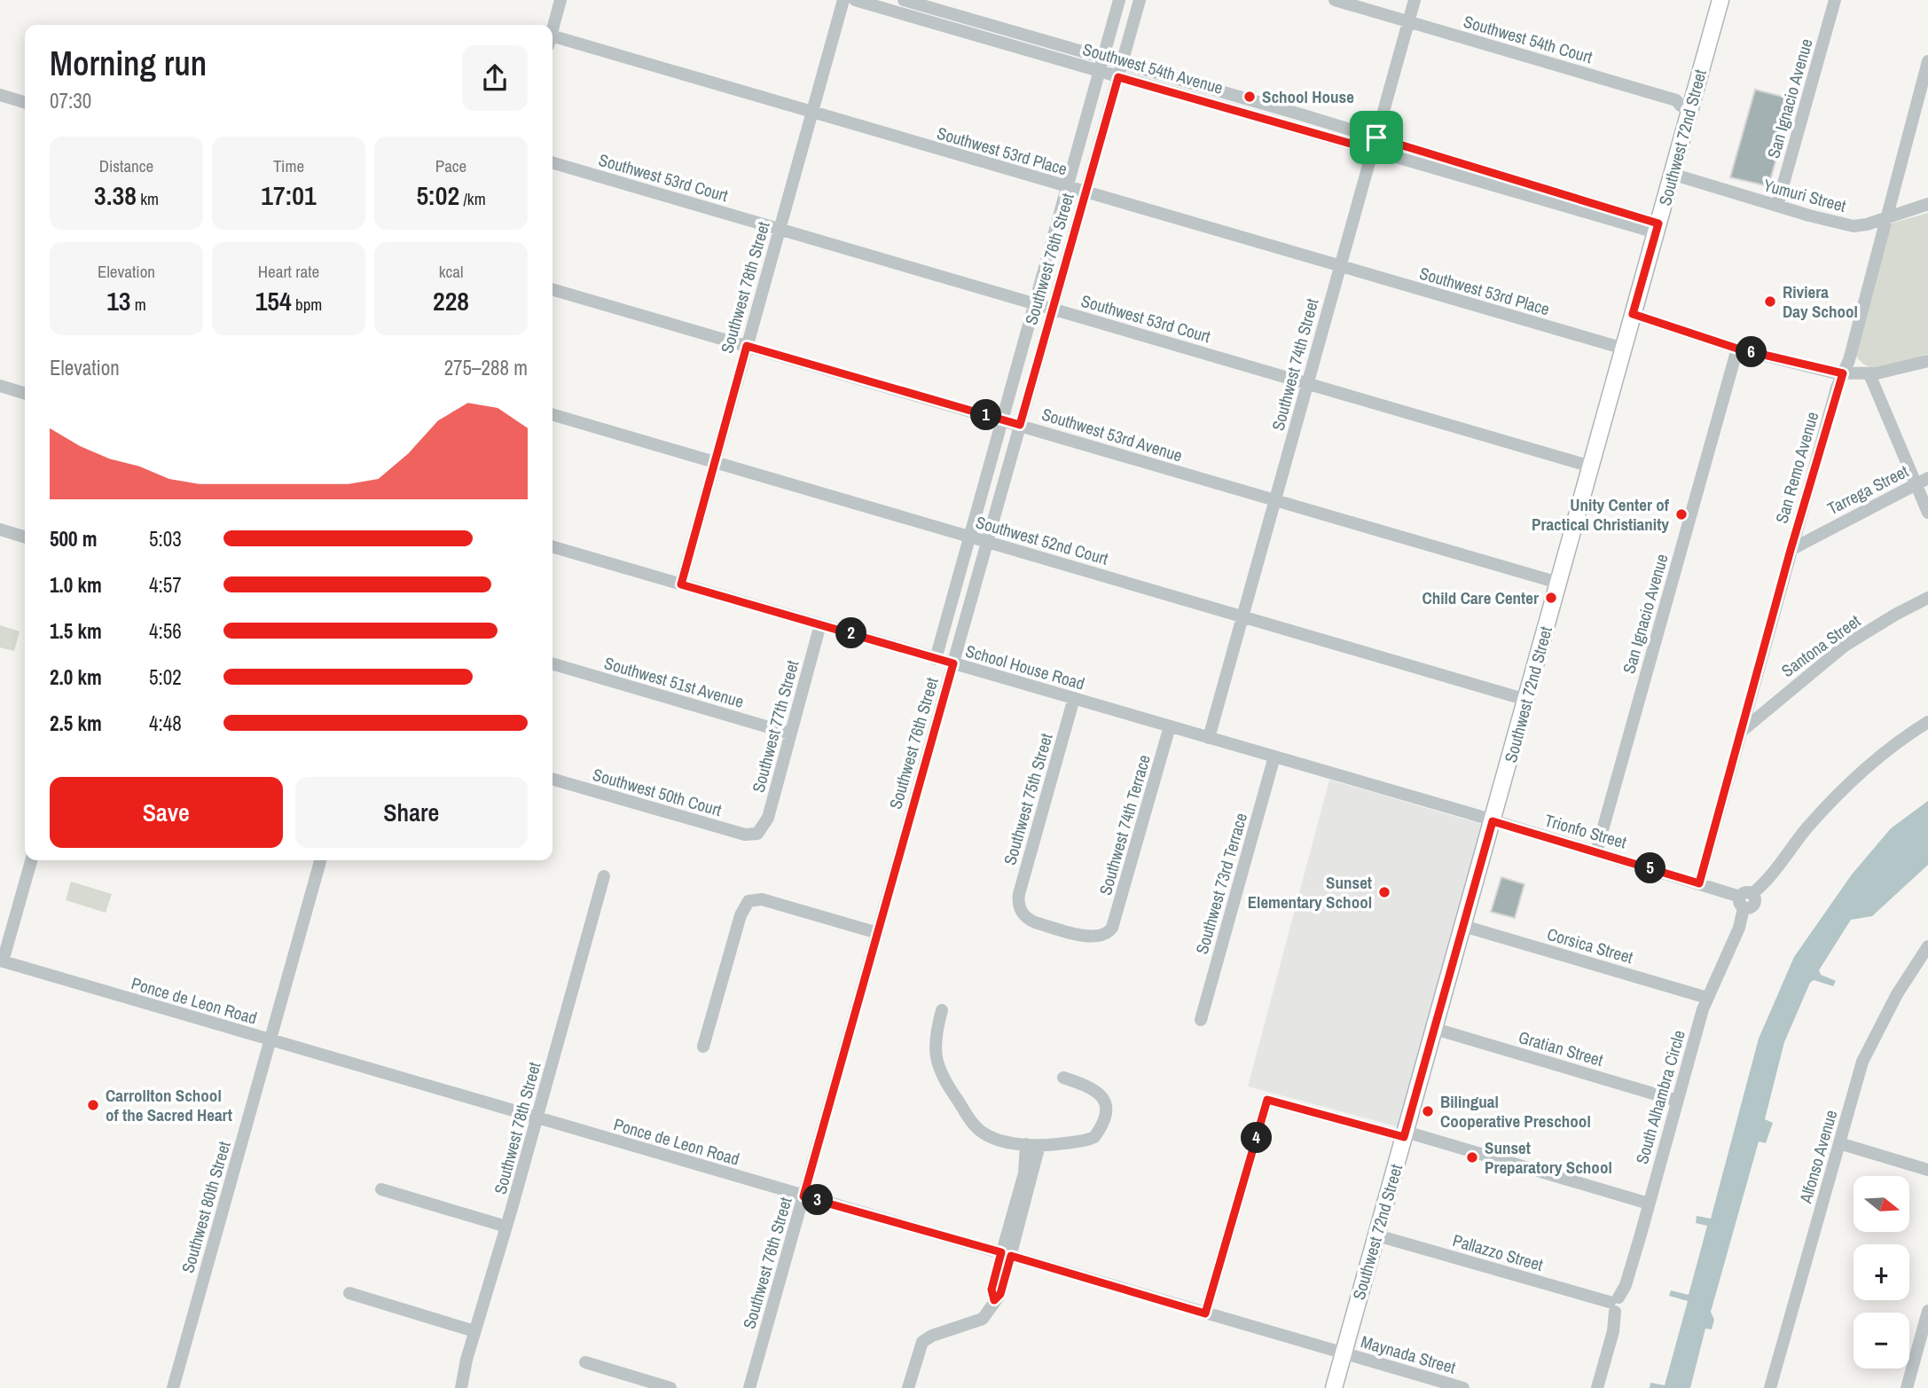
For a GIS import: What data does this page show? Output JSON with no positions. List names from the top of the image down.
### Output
{
  "streets": {
    "main road": ["Southwest 72nd Street"],
    "street": [
      "Southwest 54th Court",
      "Southwest 54th Avenue",
      "San Ignacio Avenue",
      "Southwest 53rd Place",
      "Southwest 53rd Court",
      "Yumuri Street",
      "Southwest 76th Street",
      "Southwest 78th Street",
      "Southwest 74th Street",
      "Southwest 53rd Avenue",
      "San Remo Avenue",
      "Tarrega Street",
      "Southwest 52nd Court",
      "Santona Street",
      "School House Road",
      "Southwest 51st Avenue",
      "Southwest 77th Street",
      "Southwest 50th Court",
      "Southwest 75th Street",
      "Southwest 74th Terrace",
      "Trionfo Street",
      "Southwest 73rd Terrace",
      "Corsica Street",
      "Ponce de Leon Road",
      "Gratian Street",
      "South Alhambra Circle",
      "Alfonso Avenue",
      "Southwest 80th Street",
      "Pallazzo Street",
      "Maynada Street"
    ]
  },
  "crossings": [
    ["Southwest 54th Court", "Southwest 72nd Street"],
    ["Southwest 54th Court", "Southwest 74th Street"],
    ["Southwest 54th Avenue", "Southwest 72nd Street"],
    ["Southwest 54th Avenue", "Southwest 76th Street"],
    ["Southwest 54th Avenue", "Southwest 74th Street"],
    ["San Ignacio Avenue", "Yumuri Street"],
    ["San Ignacio Avenue", "Trionfo Street"],
    ["Southwest 72nd Street", "Southwest 53rd Place"],
    ["Southwest 72nd Street", "Southwest 53rd Court"],
    ["Southwest 72nd Street", "Yumuri Street"],
    ["Southwest 72nd Street", "Southwest 53rd Avenue"],
    ["Southwest 72nd Street", "Southwest 52nd Court"],
    ["Southwest 72nd Street", "School House Road"],
    ["Southwest 72nd Street", "Trionfo Street"],
    ["Southwest 72nd Street", "Corsica Street"],
    ["Southwest 72nd Street", "Ponce de Leon Road"],
    ["Southwest 72nd Street", "Gratian Street"],
    ["Southwest 72nd Street", "Pallazzo Street"],
    ["Southwest 72nd Street", "Maynada Street"],
    ["Southwest 53rd Place", "Southwest 76th Street"],
    ["Southwest 53rd Place", "Southwest 78th Street"],
    ["Southwest 53rd Place", "Southwest 74th Street"],
    ["Southwest 53rd Court", "Southwest 76th Street"],
    ["Southwest 53rd Court", "Southwest 78th Street"],
    ["Southwest 53rd Court", "Southwest 74th Street"],
    ["Yumuri Street", "San Remo Avenue"],
    ["Southwest 76th Street", "Southwest 53rd Avenue"],
    ["Southwest 76th Street", "Southwest 52nd Court"],
    ["Southwest 76th Street", "School House Road"],
    ["Southwest 76th Street", "Ponce de Leon Road"],
    ["Southwest 78th Street", "Southwest 53rd Avenue"],
    ["Southwest 78th Street", "Southwest 52nd Court"],
    ["Southwest 78th Street", "School House Road"],
    ["Southwest 78th Street", "Ponce de Leon Road"],
    ["Southwest 74th Street", "Southwest 53rd Avenue"],
    ["Southwest 74th Street", "Southwest 52nd Court"],
    ["Southwest 74th Street", "School House Road"],
    ["San Remo Avenue", "Tarrega Street"],
    ["San Remo Avenue", "Santona Street"],
    ["San Remo Avenue", "Trionfo Street"],
    ["School House Road", "Southwest 77th Street"],
    ["School House Road", "Southwest 75th Street"],
    ["School House Road", "Southwest 74th Terrace"],
    ["School House Road", "Trionfo Street"],
    ["School House Road", "Southwest 73rd Terrace"],
    ["Southwest 51st Avenue", "Southwest 77th Street"],
    ["Southwest 77th Street", "Southwest 50th Court"],
    ["Southwest 75th Street", "Southwest 74th Terrace"],
    ["Trionfo Street", "South Alhambra Circle"],
    ["Corsica Street", "South Alhambra Circle"],
    ["Ponce de Leon Road", "Southwest 80th Street"],
    ["Ponce de Leon Road", "Maynada Street"],
    ["Gratian Street", "South Alhambra Circle"],
    ["South Alhambra Circle", "Pallazzo Street"]
  ],
  "places": [
    "School House",
    "Riviera Day School",
    "Unity Center of Practical Christianity",
    "Child Care Center",
    "Sunset Elementary School",
    "Carrollton School of the Sacred Heart",
    "Bilingual Cooperative Preschool",
    "Sunset Preparatory School"
  ],
  "north": "right",
  "page": {
    "heading": ["Morning run", "07:30"],
    "stats": [
      ["Distance", "3.38 km"],
      ["Time", "17:01"],
      ["Pace", "5:02 /km"],
      ["Elevation", "13 m"],
      ["Heart rate", "154 bpm"],
      ["kcal", "228"]
    ],
    "pins": [
      "6",
      "1",
      "2",
      "5",
      "4",
      "3"
    ],
    "chart": ["Elevation", "275–288 m"],
    "list": [
      {
        "name": "500 m",
        "note": "5:03"
      },
      {
        "name": "1.0 km",
        "note": "4:57"
      },
      {
        "name": "1.5 km",
        "note": "4:56"
      },
      {
        "name": "2.0 km",
        "note": "5:02"
      },
      {
        "name": "2.5 km",
        "note": "4:48"
      }
    ],
    "buttons": ["Save", "Share"],
    "map_buttons": ["+", "−"]
  }
}
